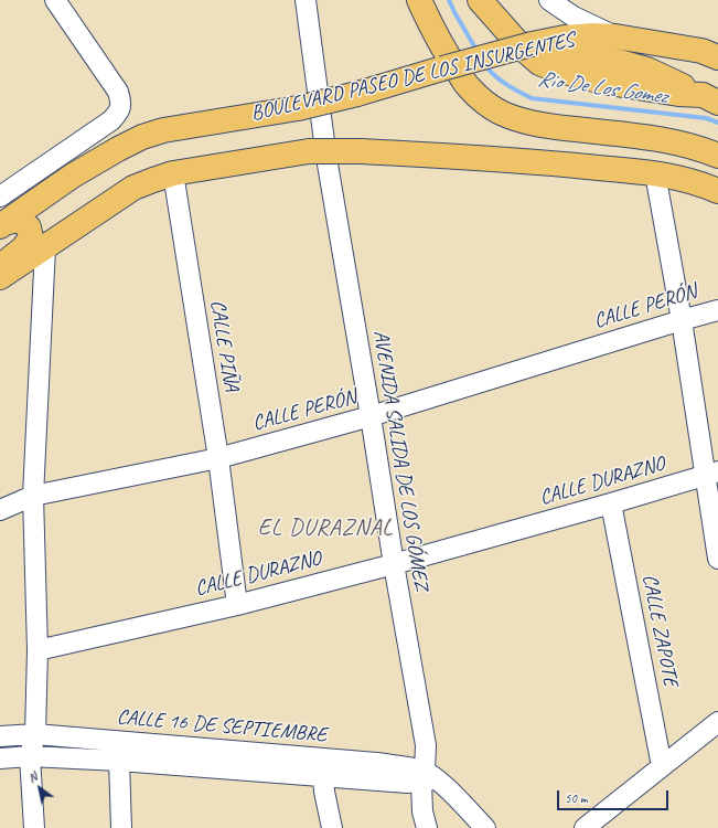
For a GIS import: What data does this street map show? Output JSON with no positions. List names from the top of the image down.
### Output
{
  "streets": {
    "main road": ["BOULEVARD PASEO DE LOS INSURGENTES"],
    "street": [
      "CALLE PERÓN",
      "CALLE PIÑA",
      "AVENIDA SALIDA DE LOS GÓMEZ",
      "CALLE DURAZNO",
      "CALLE ZAPOTE",
      "CALLE 16 DE SEPTIEMBRE"
    ]
  },
  "crossings": [
    ["CALLE PERÓN", "CALLE PIÑA"],
    ["CALLE PERÓN", "AVENIDA SALIDA DE LOS GÓMEZ"],
    ["CALLE PIÑA", "CALLE DURAZNO"],
    ["AVENIDA SALIDA DE LOS GÓMEZ", "CALLE DURAZNO"],
    ["AVENIDA SALIDA DE LOS GÓMEZ", "CALLE 16 DE SEPTIEMBRE"],
    ["CALLE DURAZNO", "CALLE ZAPOTE"]
  ],
  "districts": ["EL DURAZNAL"],
  "water": ["Rio De Los Gomez"],
  "scale_bar": "50 m",
  "north": "top left"
}
